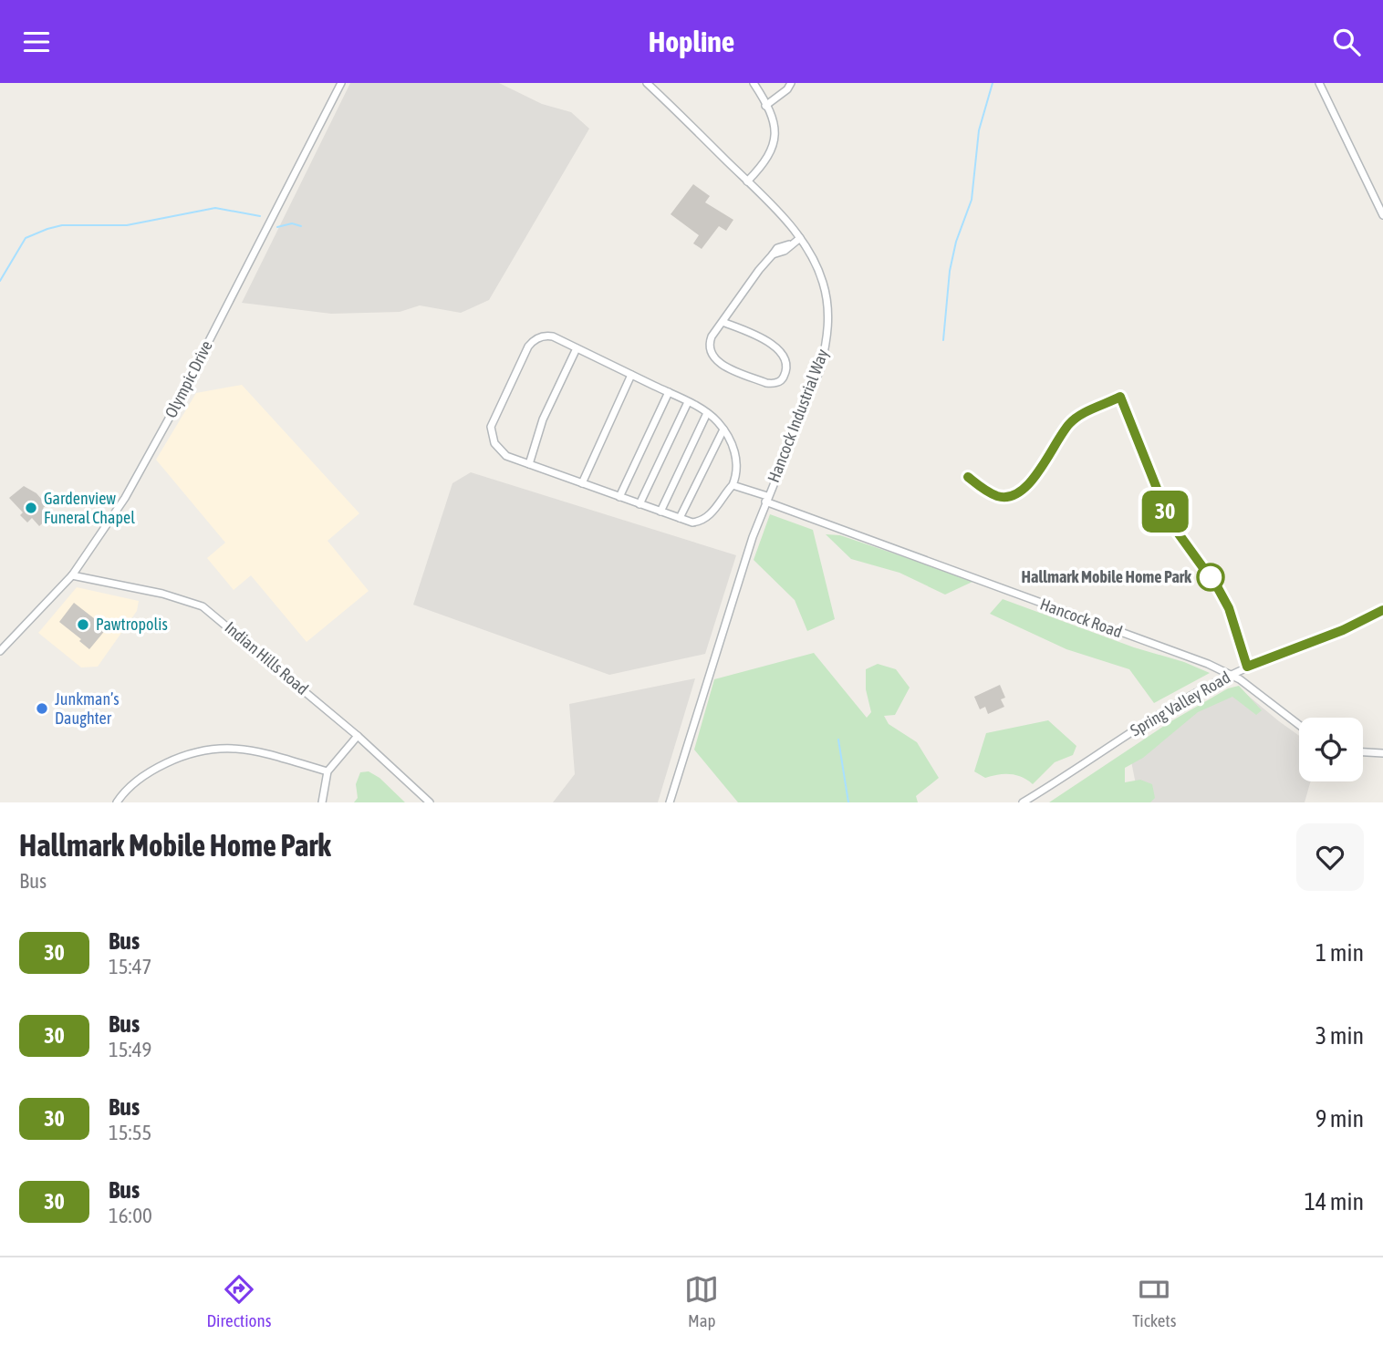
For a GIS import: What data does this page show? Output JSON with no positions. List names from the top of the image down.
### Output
{
  "streets": {
    "street": [
      "Olympic Drive",
      "Hancock Industrial Way",
      "Hancock Road",
      "Indian Hills Road",
      "Spring Valley Road"
    ]
  },
  "crossings": [
    ["Olympic Drive", "Indian Hills Road"],
    ["Hancock Industrial Way", "Hancock Road"],
    ["Hancock Road", "Spring Valley Road"]
  ],
  "places": [
    "Gardenview Funeral Chapel",
    "Hallmark Mobile Home Park",
    "Pawtropolis",
    "Junkman’s Daughter"
  ],
  "lines": ["bus line 30"],
  "page": {
    "header": "Hopline",
    "on_map": "30",
    "heading": ["Hallmark Mobile Home Park", "Bus"],
    "list": [
      {
        "mark": "30",
        "name": "Bus",
        "note": "15:47",
        "value": "1 min"
      },
      {
        "mark": "30",
        "name": "Bus",
        "note": "15:49",
        "value": "3 min"
      },
      {
        "mark": "30",
        "name": "Bus",
        "note": "15:55",
        "value": "9 min"
      },
      {
        "mark": "30",
        "name": "Bus",
        "note": "16:00",
        "value": "14 min"
      }
    ],
    "tabs": ["Directions", "Map", "Tickets"]
  }
}
